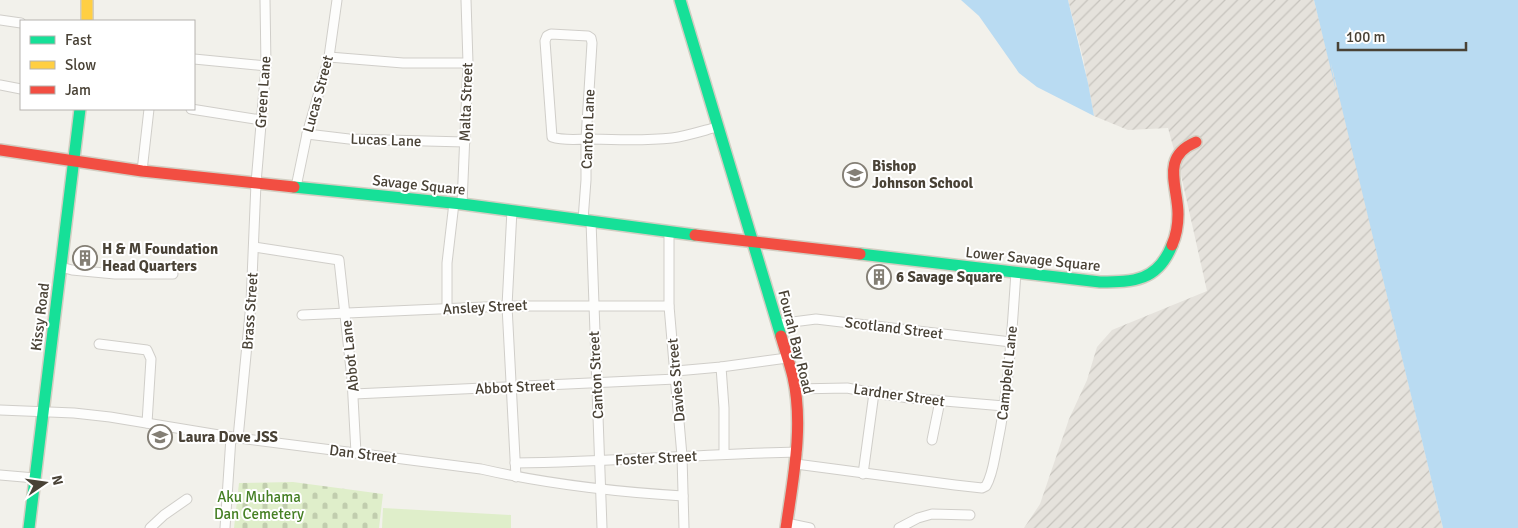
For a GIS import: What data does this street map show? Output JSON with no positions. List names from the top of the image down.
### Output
{
  "streets": {
    "street": [
      "Green Lane",
      "Lucas Street",
      "Malta Street",
      "Canton Lane",
      "Lucas Lane",
      "Savage Square",
      "Lower Savage Square",
      "Ansley Street",
      "Brass Street",
      "Kissy Road",
      "Scotland Street",
      "Fourah Bay Road",
      "Abbot Lane",
      "Campbell Lane",
      "Canton Street",
      "Davies Street",
      "Abbot Street",
      "Lardner Street",
      "Dan Street",
      "Foster Street"
    ]
  },
  "crossings": [
    ["Green Lane", "Savage Square"],
    ["Green Lane", "Brass Street"],
    ["Lucas Street", "Lucas Lane"],
    ["Lucas Street", "Savage Square"],
    ["Malta Street", "Lucas Lane"],
    ["Malta Street", "Savage Square"],
    ["Malta Street", "Ansley Street"],
    ["Canton Lane", "Savage Square"],
    ["Canton Lane", "Canton Street"],
    ["Savage Square", "Lower Savage Square"],
    ["Savage Square", "Brass Street"],
    ["Savage Square", "Kissy Road"],
    ["Savage Square", "Fourah Bay Road"],
    ["Savage Square", "Canton Street"],
    ["Savage Square", "Davies Street"],
    ["Lower Savage Square", "Fourah Bay Road"],
    ["Lower Savage Square", "Campbell Lane"],
    ["Ansley Street", "Abbot Lane"],
    ["Ansley Street", "Canton Street"],
    ["Ansley Street", "Davies Street"],
    ["Brass Street", "Abbot Lane"],
    ["Brass Street", "Dan Street"],
    ["Kissy Road", "Dan Street"],
    ["Scotland Street", "Fourah Bay Road"],
    ["Scotland Street", "Campbell Lane"],
    ["Fourah Bay Road", "Abbot Street"],
    ["Fourah Bay Road", "Lardner Street"],
    ["Fourah Bay Road", "Foster Street"],
    ["Abbot Lane", "Abbot Street"],
    ["Abbot Lane", "Dan Street"],
    ["Campbell Lane", "Lardner Street"],
    ["Canton Street", "Abbot Street"],
    ["Canton Street", "Dan Street"],
    ["Canton Street", "Foster Street"],
    ["Davies Street", "Abbot Street"],
    ["Davies Street", "Dan Street"],
    ["Davies Street", "Foster Street"]
  ],
  "parks": ["Aku Muhama Dan Cemetery"],
  "places": {
    "school or university": ["Bishop Johnson School", "Laura Dove JSS"],
    "building": ["H & M Foundation Head Quarters", "6 Savage Square"]
  },
  "legend": ["Fast", "Slow", "Jam"],
  "scale_bar": "100 m",
  "north": "right"
}
